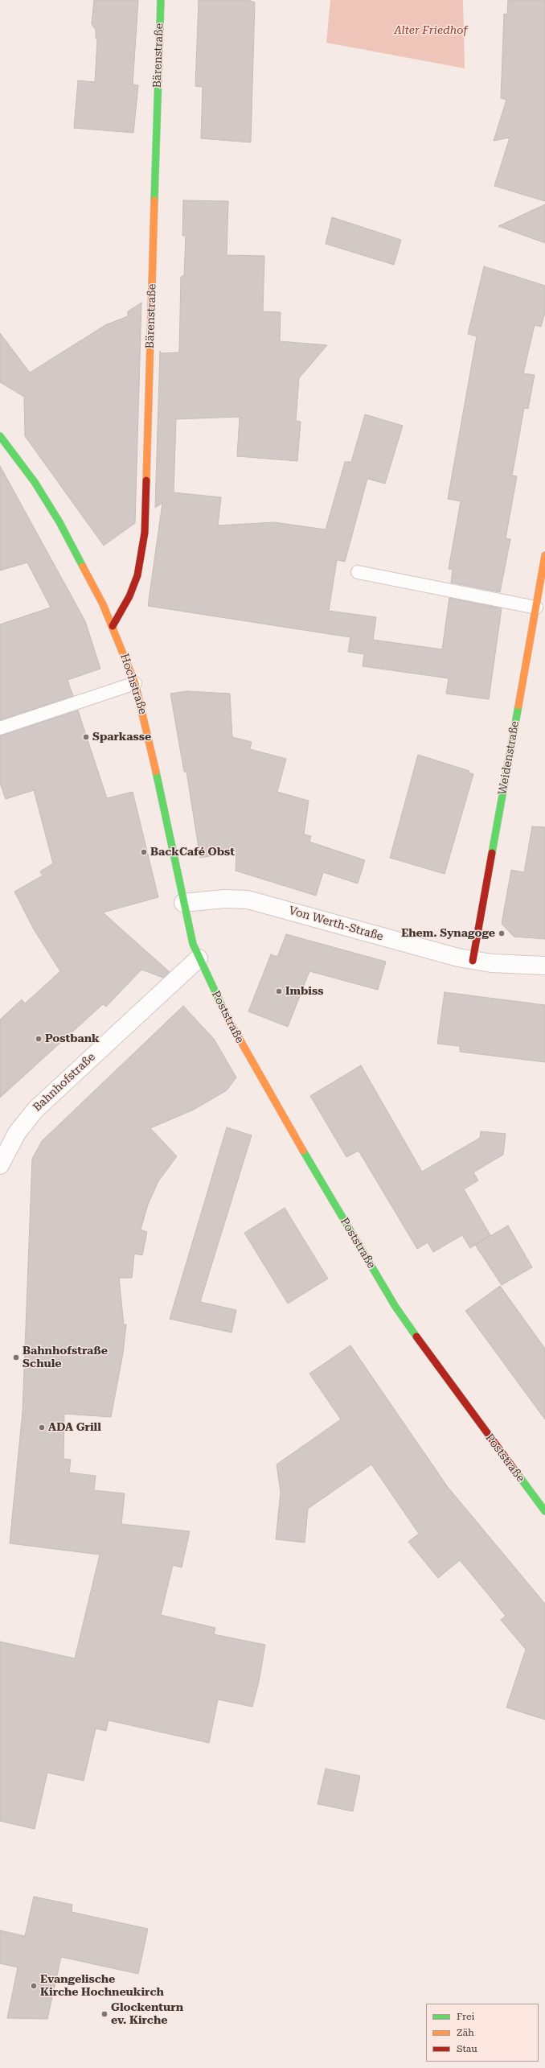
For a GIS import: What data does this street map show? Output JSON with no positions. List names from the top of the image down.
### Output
{
  "streets": {
    "street": [
      "Bärenstraße",
      "Hochstraße",
      "Weidenstraße",
      "Von Werth-Straße",
      "Poststraße",
      "Bahnhofstraße"
    ]
  },
  "crossings": [
    ["Bärenstraße", "Hochstraße"],
    ["Hochstraße", "Von Werth-Straße"],
    ["Hochstraße", "Poststraße"],
    ["Hochstraße", "Bahnhofstraße"],
    ["Weidenstraße", "Von Werth-Straße"],
    ["Poststraße", "Bahnhofstraße"]
  ],
  "parks": ["Alter Friedhof"],
  "places": [
    "Sparkasse",
    "BackCafé Obst",
    "Ehem. Synagoge",
    "Imbiss",
    "Postbank",
    "Bahnhofstraße Schule",
    "ADA Grill",
    "Evangelische Kirche Hochneukirch",
    "Glockenturn ev. Kirche"
  ],
  "legend": ["Frei", "Zäh", "Stau"]
}
